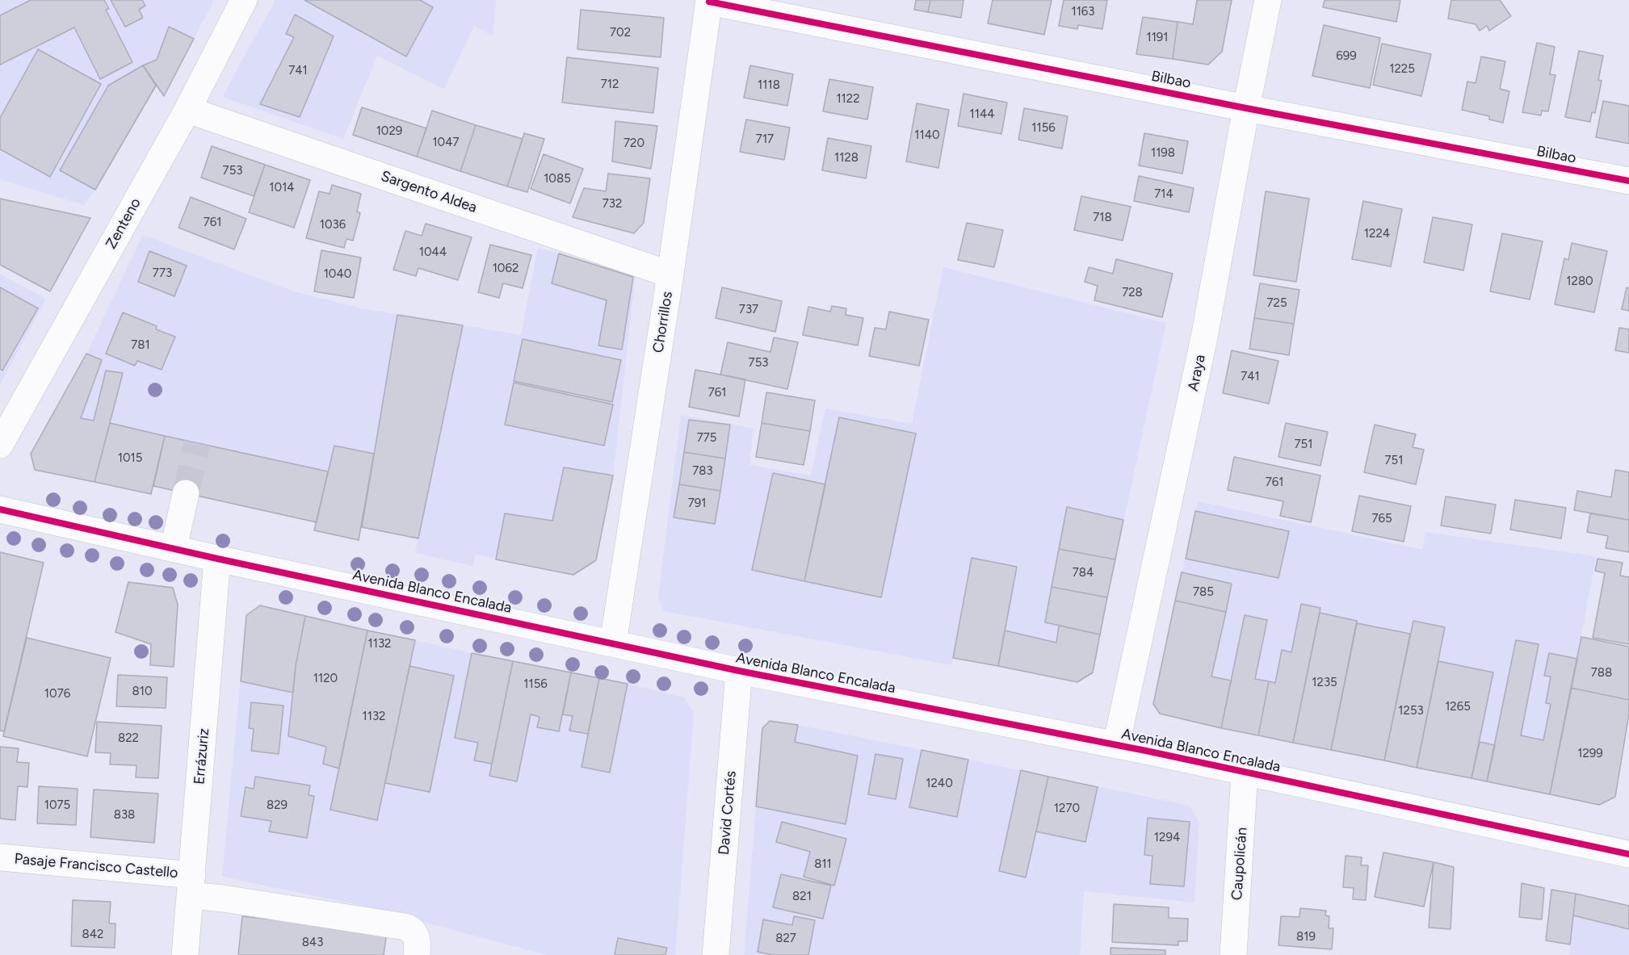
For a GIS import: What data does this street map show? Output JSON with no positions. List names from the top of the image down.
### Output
{
  "streets": {
    "street": [
      "Bilbao",
      "Sargento Aldea",
      "Zenteno",
      "Chorrillos",
      "Araya",
      "Avenida Blanco Encalada",
      "Errázuriz",
      "David Cortés",
      "Caupolicán",
      "Pasaje Francisco Castello"
    ]
  },
  "crossings": [
    ["Bilbao", "Chorrillos"],
    ["Bilbao", "Araya"],
    ["Sargento Aldea", "Zenteno"],
    ["Sargento Aldea", "Chorrillos"],
    ["Chorrillos", "Avenida Blanco Encalada"],
    ["Araya", "Avenida Blanco Encalada"],
    ["Avenida Blanco Encalada", "Errázuriz"],
    ["Avenida Blanco Encalada", "David Cortés"],
    ["Avenida Blanco Encalada", "Caupolicán"],
    ["Errázuriz", "Pasaje Francisco Castello"]
  ],
  "house_numbers": [
    "1163",
    "702",
    "1191",
    "699",
    "1225",
    "741",
    "712",
    "1118",
    "1122",
    "1144",
    "1156",
    "1029",
    "1140",
    "717",
    "1047",
    "720",
    "1198",
    "1128",
    "753",
    "1085",
    "1014",
    "714",
    "732",
    "718",
    "761",
    "1036",
    "1224",
    "1044",
    "1062",
    "773",
    "1040",
    "1280",
    "728",
    "725",
    "737",
    "781",
    "753",
    "741",
    "761",
    "775",
    "751",
    "1015",
    "751",
    "783",
    "761",
    "791",
    "765",
    "784",
    "785",
    "1132",
    "788",
    "1120",
    "1235",
    "1156",
    "810",
    "1076",
    "1265",
    "1253",
    "1132",
    "822",
    "1299",
    "1240",
    "1075",
    "829",
    "1270",
    "838",
    "1294",
    "811",
    "821",
    "842",
    "819",
    "827",
    "843"
  ]
}
